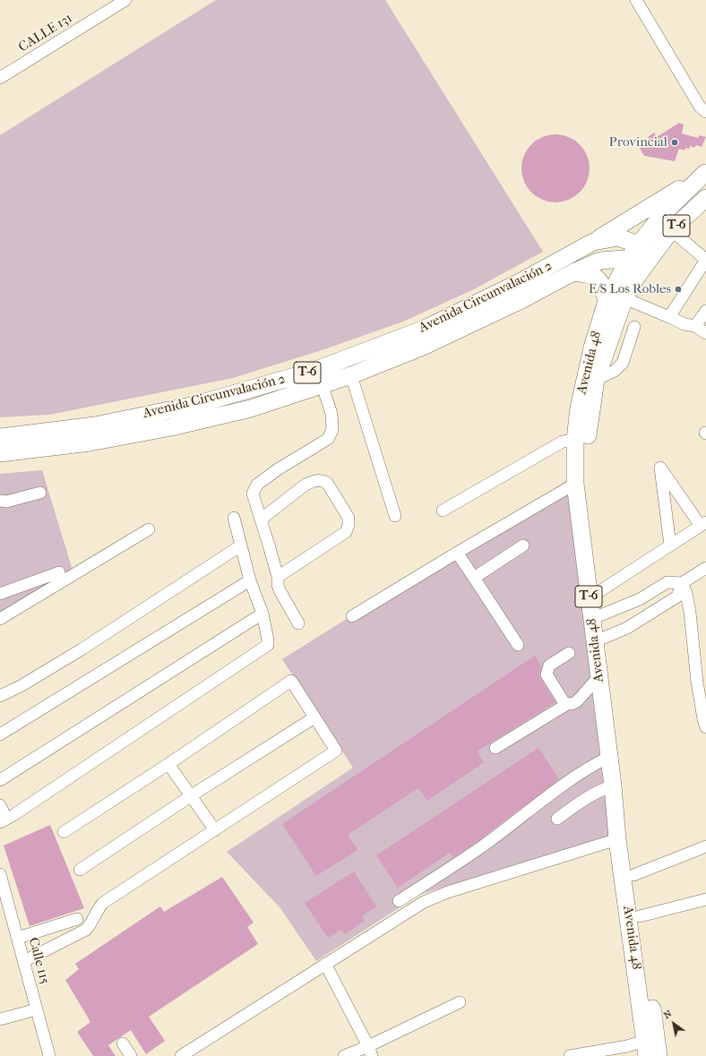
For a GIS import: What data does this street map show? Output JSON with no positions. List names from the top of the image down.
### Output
{
  "streets": {
    "highway": ["T-6", "Avenida Circunvalación 2", "Avenida 48"],
    "street": ["CALLE 131", "Calle 115"]
  },
  "crossings": [
    ["T-6", "Avenida Circunvalación 2"],
    ["T-6", "Avenida 48"],
    ["Avenida Circunvalación 2", "Avenida 48"]
  ],
  "places": ["Provincial", "E/S Los Robles"],
  "north": "top left"
}
